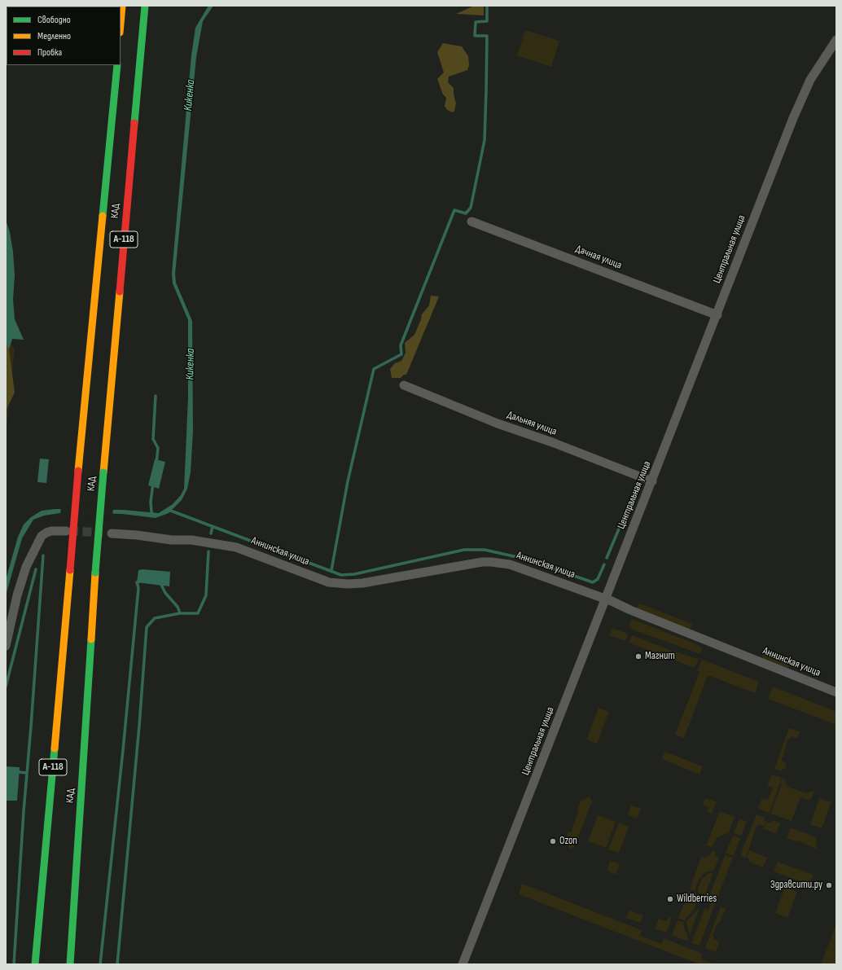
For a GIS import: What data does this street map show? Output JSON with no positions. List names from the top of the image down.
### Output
{
  "streets": {
    "highway": ["КАД", "А-118"],
    "street": [
      "Центральная улица",
      "Дачная улица",
      "Дальняя улица",
      "Аннинская улица"
    ]
  },
  "crossings": [
    ["Центральная улица", "Дачная улица"],
    ["Центральная улица", "Дальняя улица"],
    ["Центральная улица", "Аннинская улица"]
  ],
  "water": ["Кикенка"],
  "places": [
    "Магнит",
    "Ozon",
    "Здравсити.ру",
    "Wildberries"
  ],
  "legend": ["Свободно", "Медленно", "Пробка"]
}
